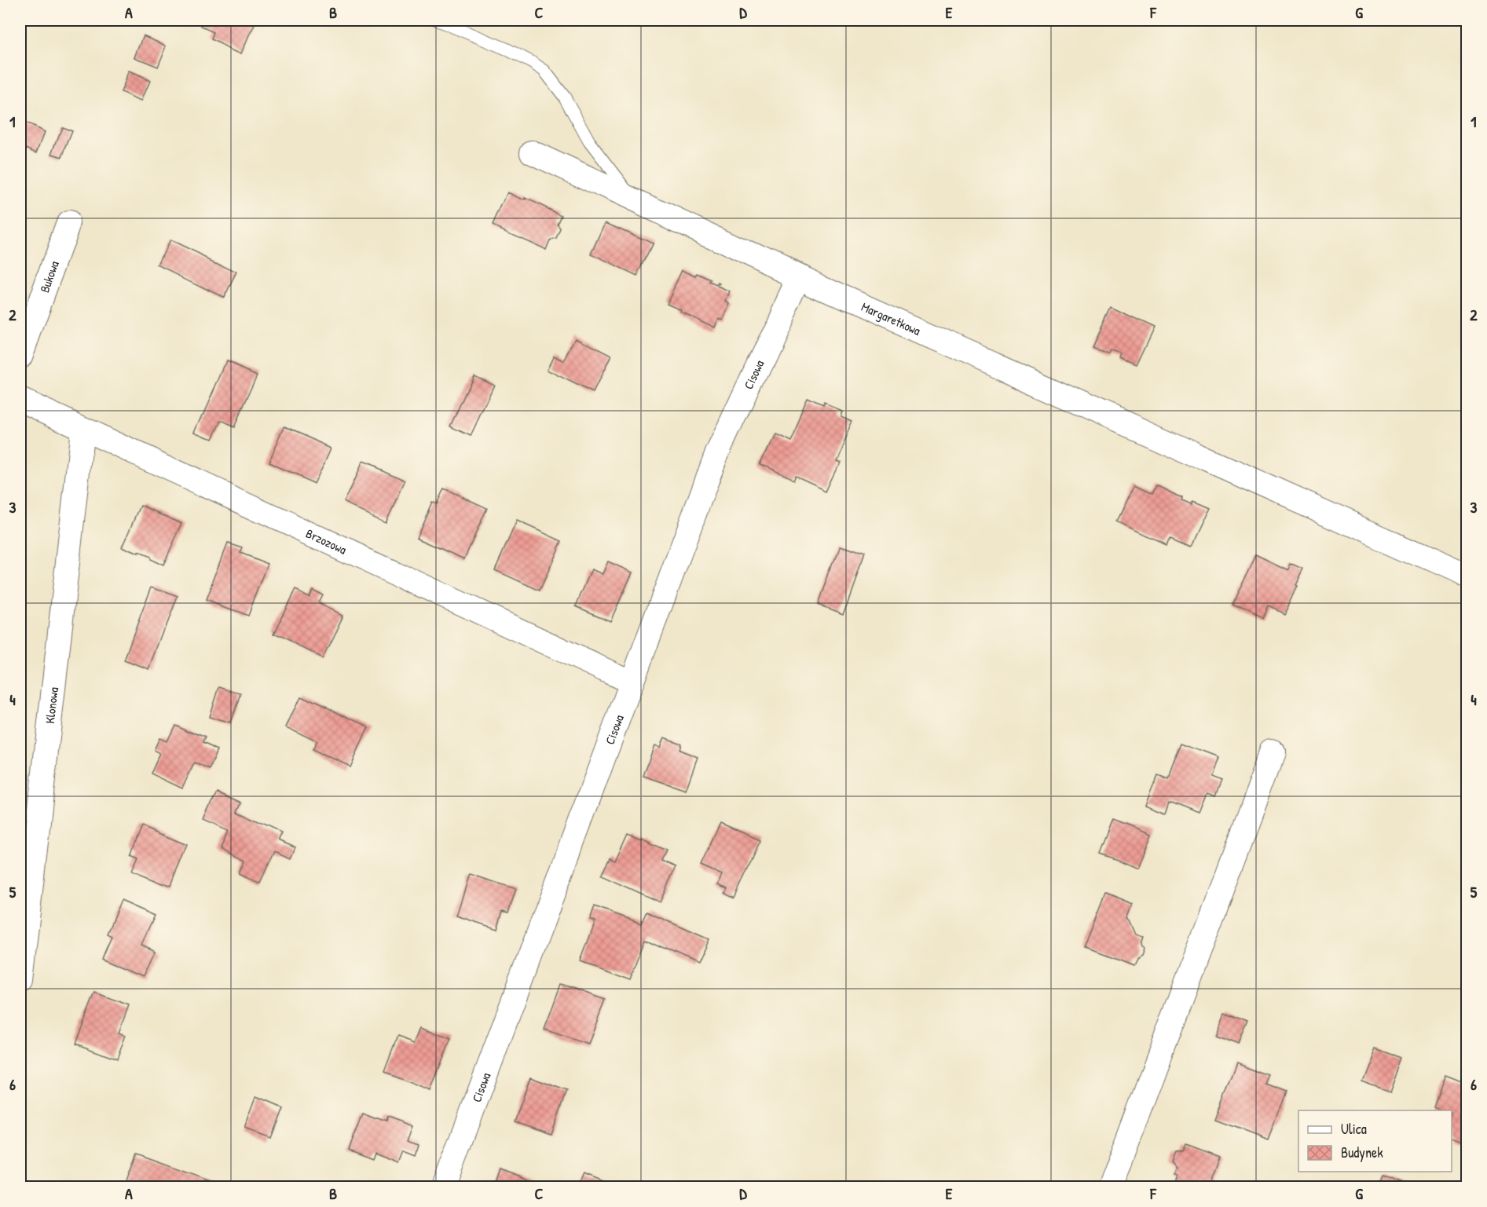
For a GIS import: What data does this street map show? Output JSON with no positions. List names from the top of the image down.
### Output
{
  "streets": {
    "street": [
      "Bukowa",
      "Margaretkowa",
      "Cisowa",
      "Brzozowa",
      "Klonowa"
    ]
  },
  "crossings": [
    ["Margaretkowa", "Cisowa"],
    ["Cisowa", "Brzozowa"],
    ["Brzozowa", "Klonowa"]
  ],
  "legend": ["Ulica", "Budynek"],
  "grid": {
    "columns": [
      "A",
      "B",
      "C",
      "D",
      "E",
      "F",
      "G"
    ],
    "rows": [
      "1",
      "2",
      "3",
      "4",
      "5",
      "6"
    ]
  }
}
